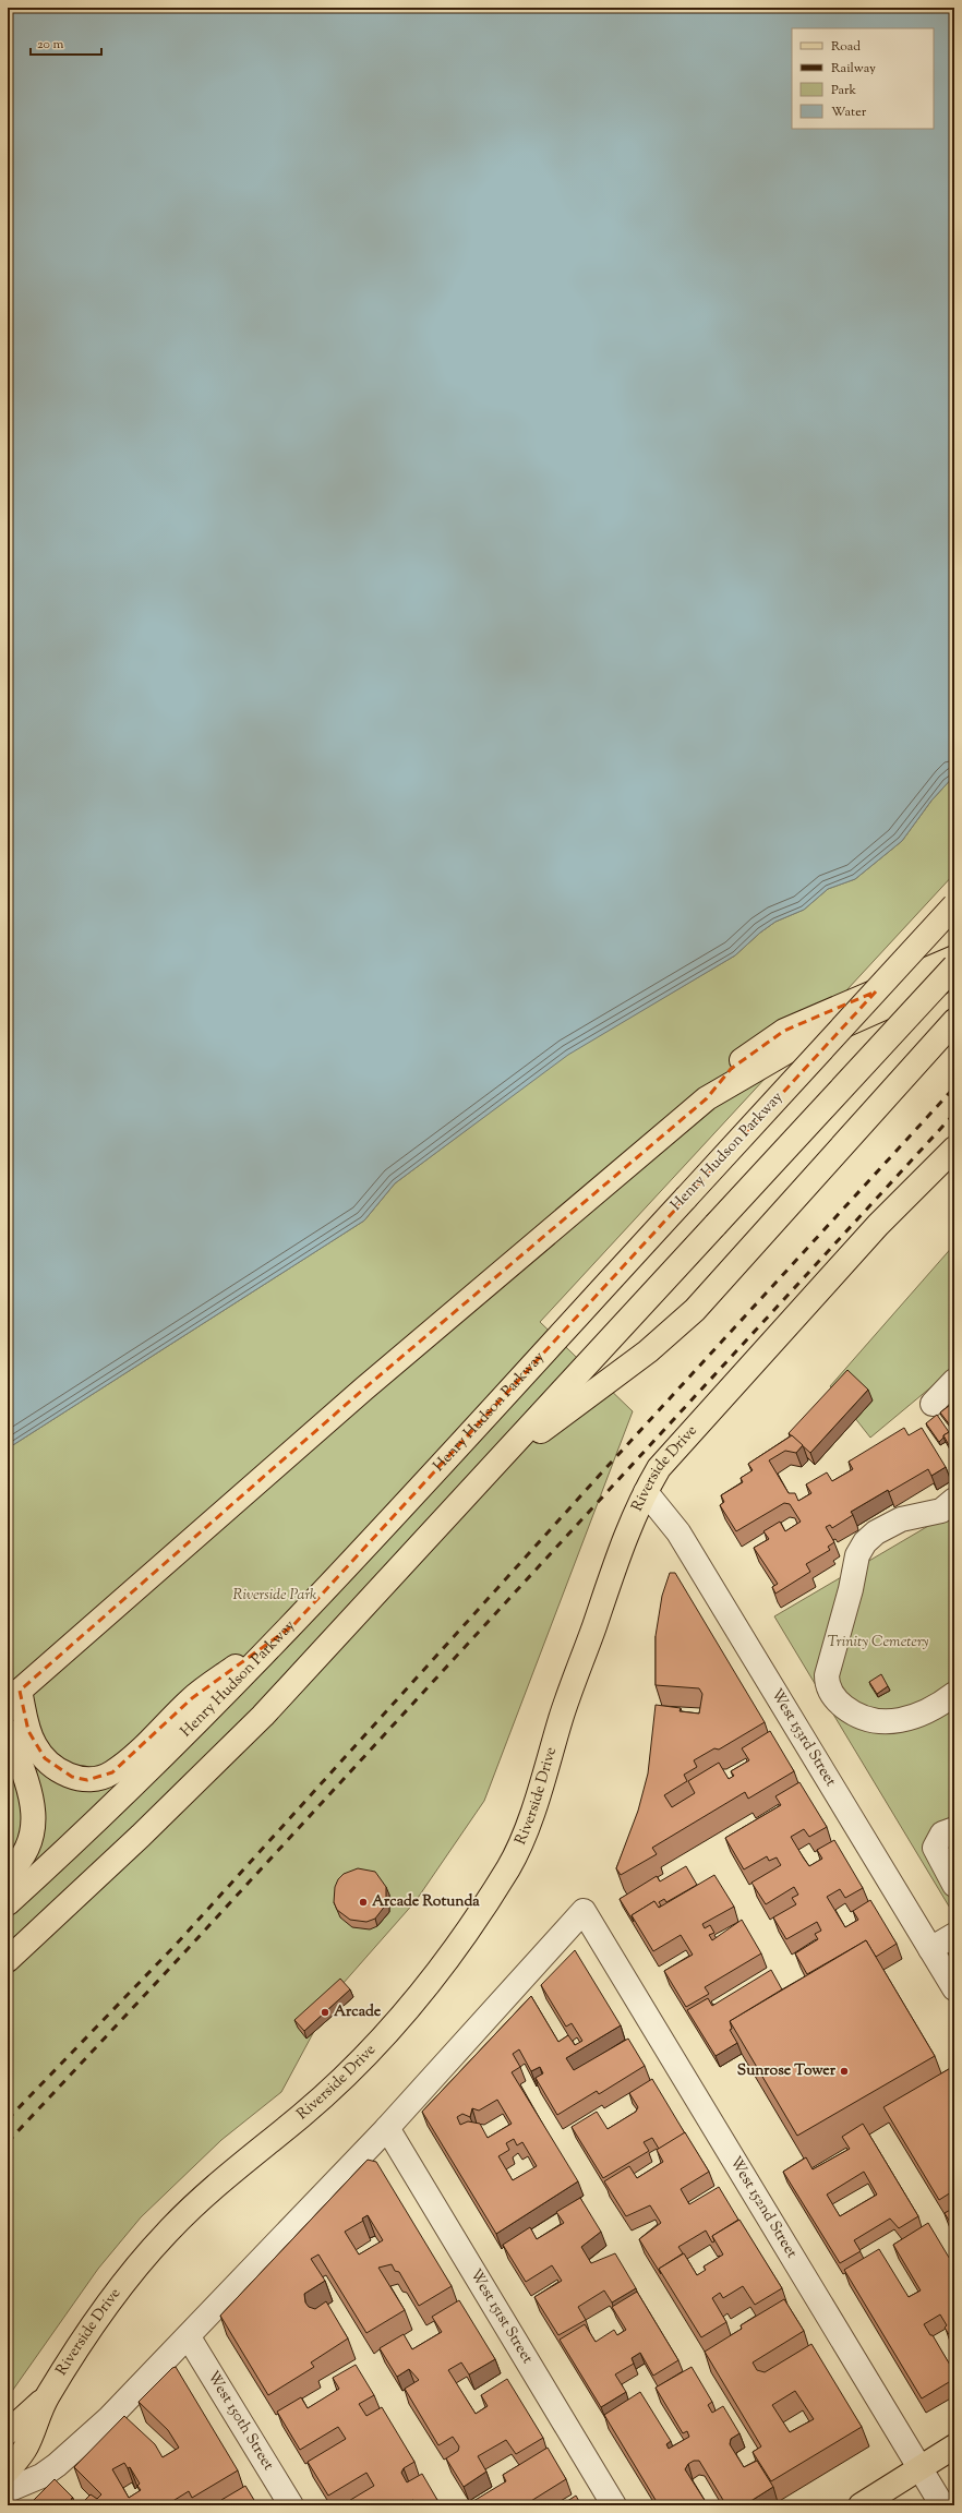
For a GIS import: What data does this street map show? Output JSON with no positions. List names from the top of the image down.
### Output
{
  "streets": {
    "main road": ["Henry Hudson Parkway", "Riverside Drive"],
    "street": [
      "West 153rd Street",
      "West 152nd Street",
      "West 151st Street",
      "West 150th Street"
    ]
  },
  "crossings": [
    ["Riverside Drive", "West 153rd Street"],
    ["West 152nd Street", "West 151st Street"]
  ],
  "parks": ["Riverside Park", "Trinity Cemetery"],
  "places": ["Arcade Rotunda", "Arcade", "Sunrose Tower"],
  "legend": [
    "Road",
    "Railway",
    "Park",
    "Water"
  ],
  "scale_bar": "20 m"
}
